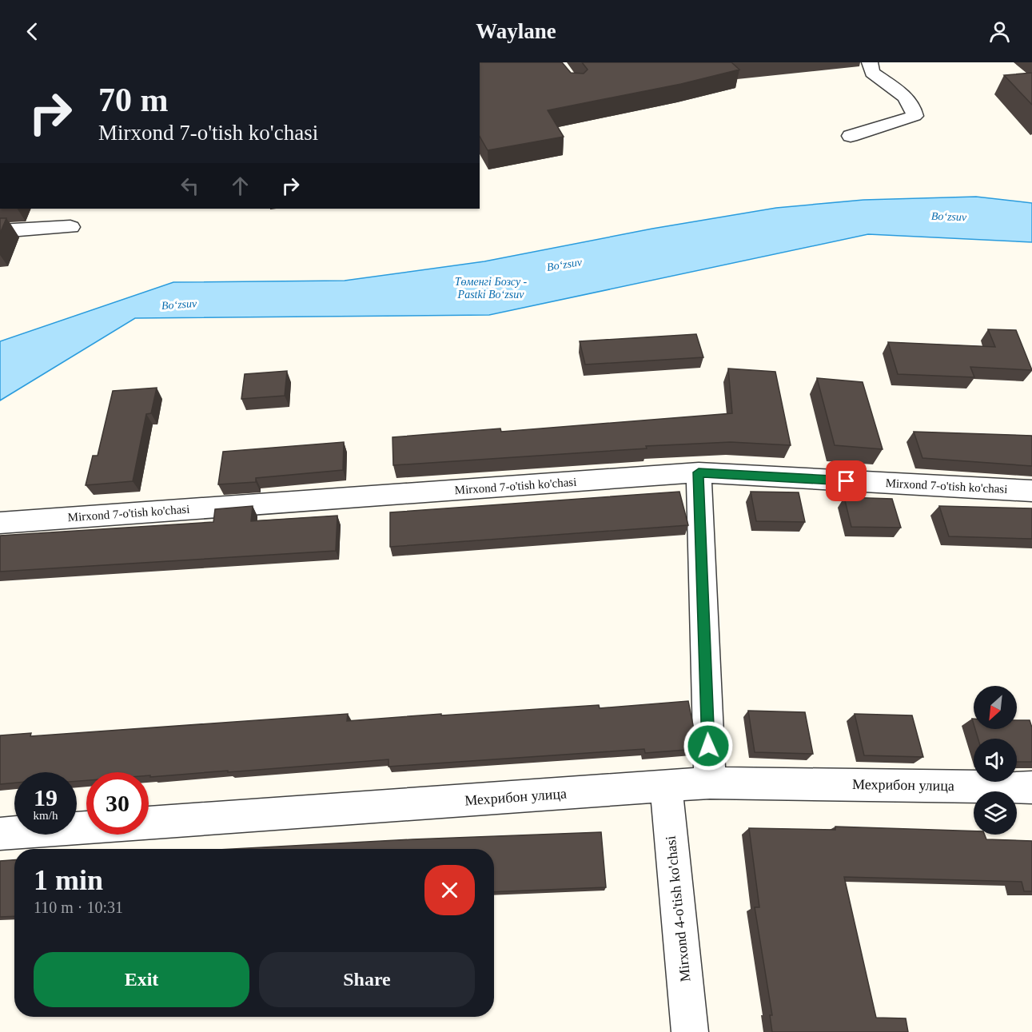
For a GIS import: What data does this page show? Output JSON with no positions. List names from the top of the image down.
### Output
{
  "streets": {
    "street": ["Mirxond 7-o'tish ko'chasi", "Мехрибон улица", "Mirxond 4-o'tish ko'chasi"]
  },
  "crossings": [
    ["Мехрибон улица", "Mirxond 4-o'tish ko'chasi"]
  ],
  "water": ["Boʻzsuv", "Төменгі Бозсу - Pastki Boʻzsuv"],
  "north": "bottom left",
  "page": {
    "header": "Waylane",
    "turn": ["70 m", "Mirxond 7-o'tish ko'chasi"],
    "speed": "19 km/h",
    "limit": "30",
    "heading": ["1 min", "110 m · 10:31"],
    "buttons": ["Exit", "Share"]
  }
}
